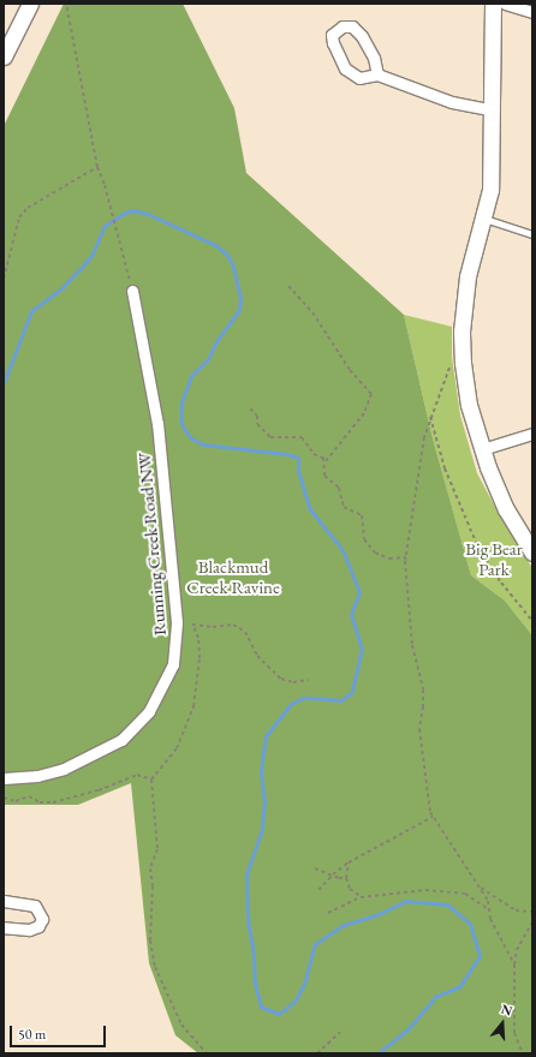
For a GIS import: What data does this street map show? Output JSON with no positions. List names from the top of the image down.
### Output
{
  "streets": {
    "street": ["Running Creek Road NW"]
  },
  "parks": ["Big Bear Park", "Blackmud Creek Ravine"],
  "scale_bar": "50 m",
  "north": "top"
}
